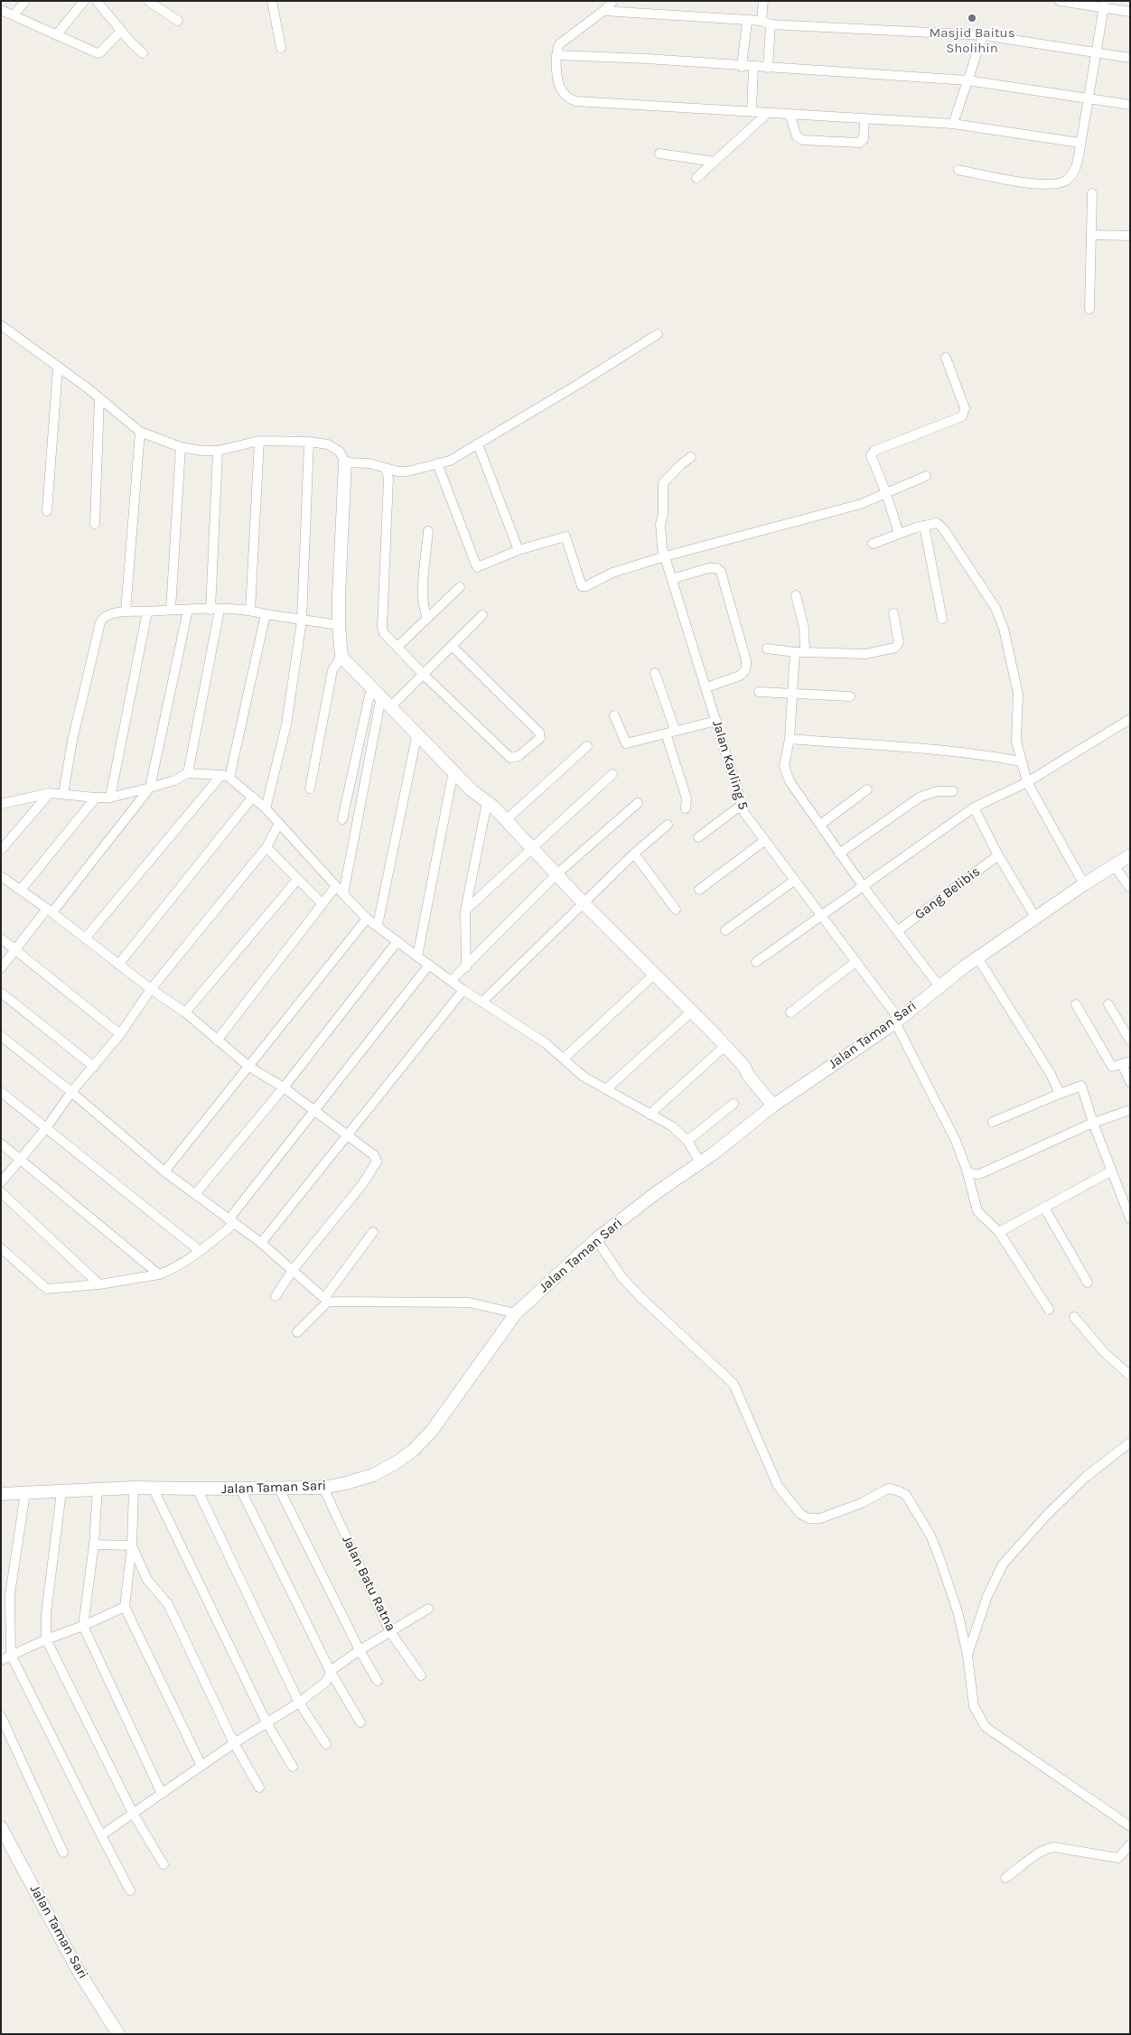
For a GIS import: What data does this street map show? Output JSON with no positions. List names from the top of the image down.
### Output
{
  "streets": {
    "street": [
      "Jalan Kavling 5",
      "Gang Belibis",
      "Jalan Taman Sari",
      "Jalan Batu Ratna"
    ]
  },
  "crossings": [
    ["Jalan Kavling 5", "Jalan Taman Sari"],
    ["Jalan Taman Sari", "Jalan Batu Ratna"]
  ],
  "places": ["Masjid Baitus Sholihin"]
}
